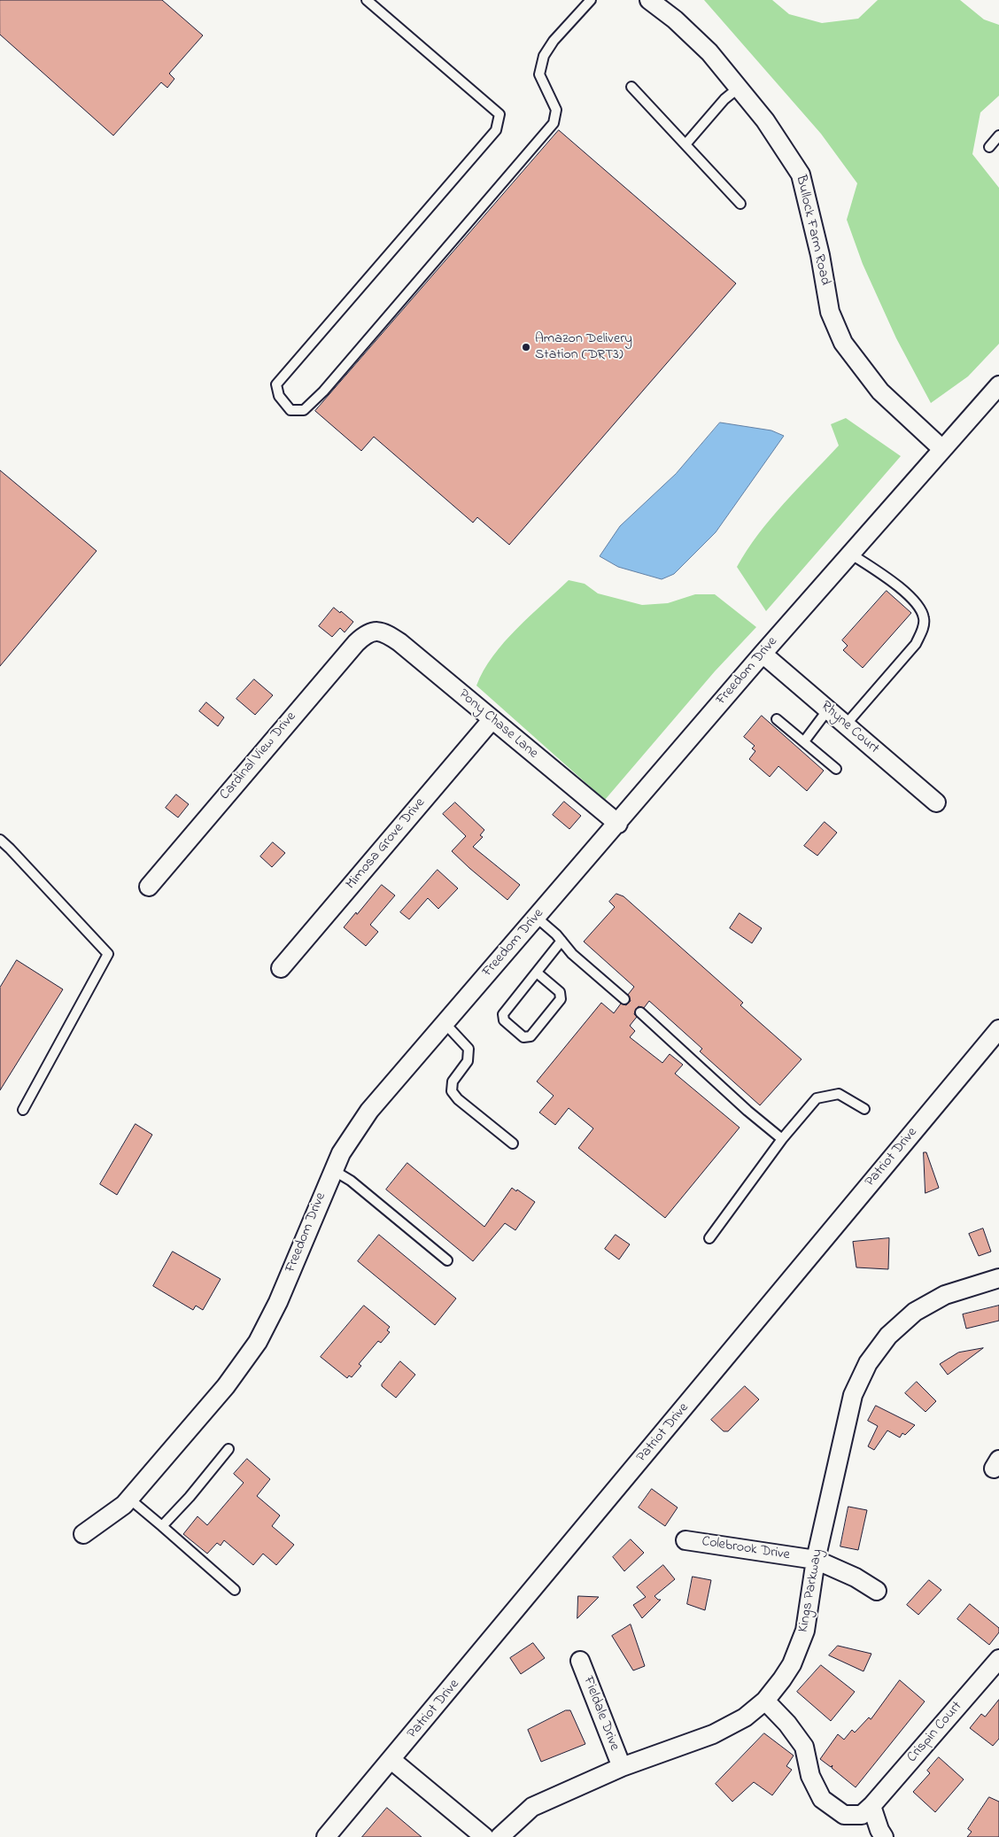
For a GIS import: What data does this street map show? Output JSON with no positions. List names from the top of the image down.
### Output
{
  "streets": {
    "street": [
      "Bullock Farm Road",
      "Freedom Drive",
      "Pony Chase Lane",
      "Rhyne Court",
      "Cardinal View Drive",
      "Mimosa Grove Drive",
      "Patriot Drive",
      "Colebrook Drive",
      "Kings Parkway",
      "Fieldale Drive",
      "Crispin Court"
    ]
  },
  "crossings": [
    ["Bullock Farm Road", "Freedom Drive"],
    ["Freedom Drive", "Pony Chase Lane"],
    ["Freedom Drive", "Rhyne Court"],
    ["Pony Chase Lane", "Cardinal View Drive"],
    ["Pony Chase Lane", "Mimosa Grove Drive"],
    ["Colebrook Drive", "Kings Parkway"],
    ["Kings Parkway", "Fieldale Drive"]
  ],
  "places": ["Amazon Delivery Station (DRT3)"]
}
